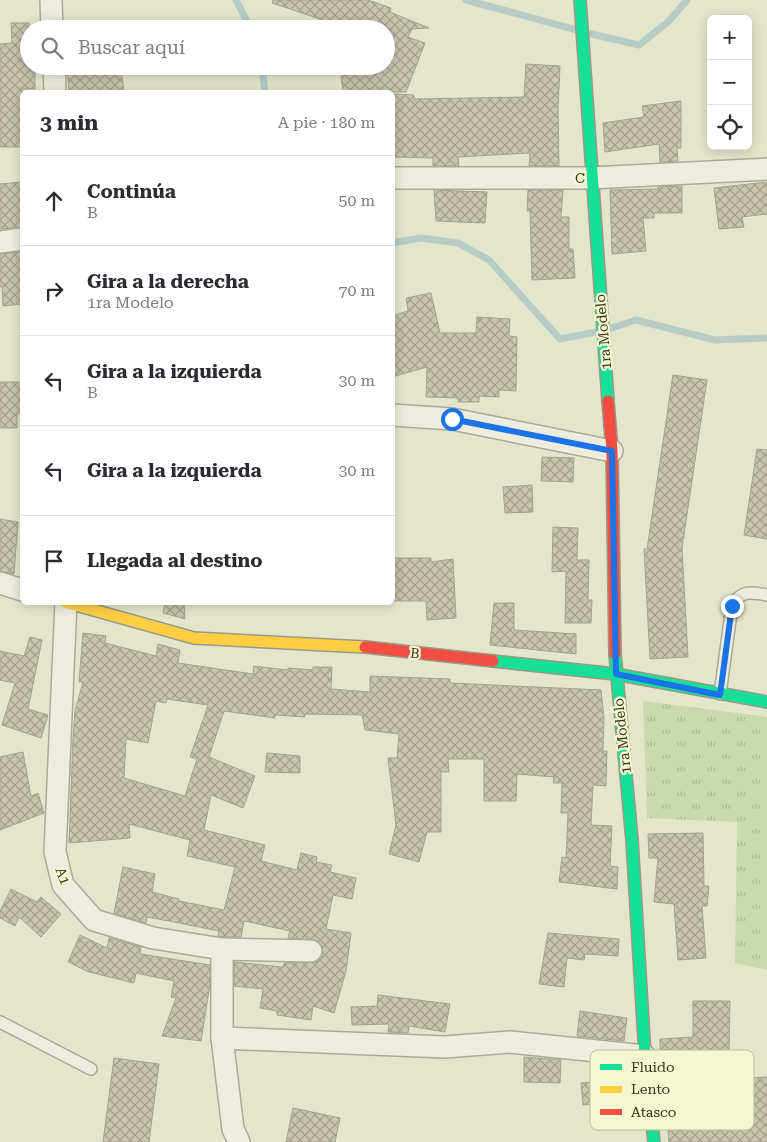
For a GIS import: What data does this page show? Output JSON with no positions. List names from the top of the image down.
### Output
{
  "streets": {
    "street": [
      "C",
      "1ra Modelo",
      "B",
      "A1"
    ]
  },
  "crossings": [
    ["C", "1ra Modelo"],
    ["1ra Modelo", "B"]
  ],
  "legend": ["Fluido", "Lento", "Atasco"],
  "page": {
    "map_buttons": ["+", "−"],
    "search": "Buscar aquí",
    "heading": ["3 min", "A pie · 180 m"],
    "list": [
      ["Continúa", "B", "50 m"],
      ["Gira a la derecha", "1ra Modelo", "70 m"],
      ["Gira a la izquierda", "B", "30 m"],
      ["Gira a la izquierda", "30 m"],
      "Llegada al destino"
    ]
  }
}
